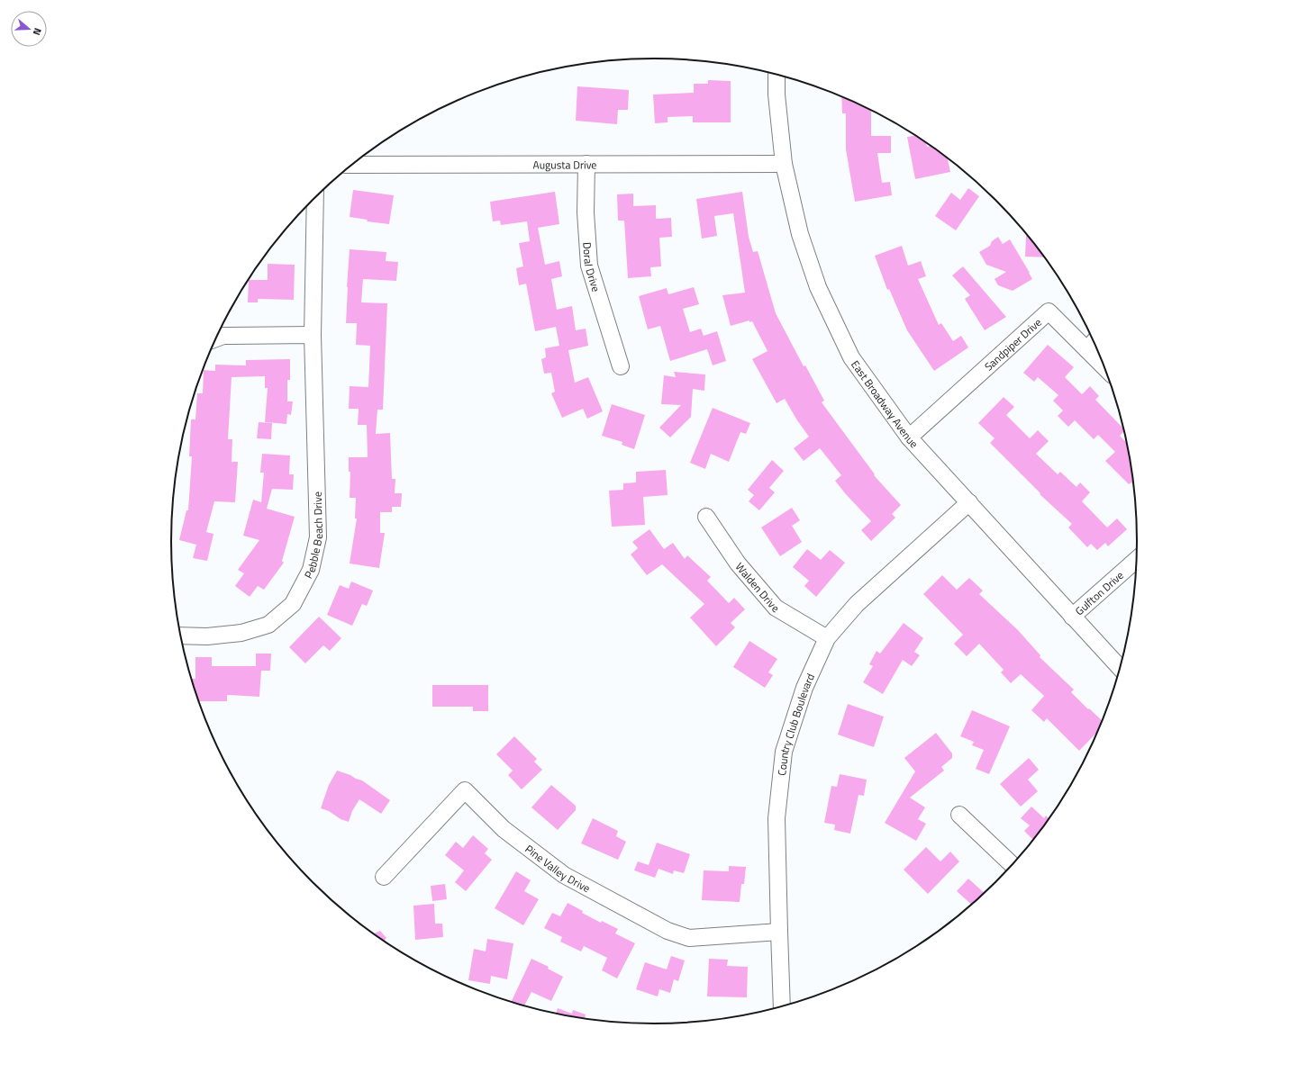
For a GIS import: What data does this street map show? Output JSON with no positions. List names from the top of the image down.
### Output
{
  "streets": {
    "street": [
      "Augusta Drive",
      "Doral Drive",
      "Sandpiper Drive",
      "East Broadway Avenue",
      "Pebble Beach Drive",
      "Walden Drive",
      "Gulfton Drive",
      "Country Club Boulevard",
      "Pine Valley Drive"
    ]
  },
  "crossings": [
    ["Augusta Drive", "Doral Drive"],
    ["Augusta Drive", "East Broadway Avenue"],
    ["Sandpiper Drive", "East Broadway Avenue"],
    ["East Broadway Avenue", "Gulfton Drive"],
    ["East Broadway Avenue", "Country Club Boulevard"],
    ["Walden Drive", "Country Club Boulevard"],
    ["Country Club Boulevard", "Pine Valley Drive"]
  ],
  "north": "right"
}
